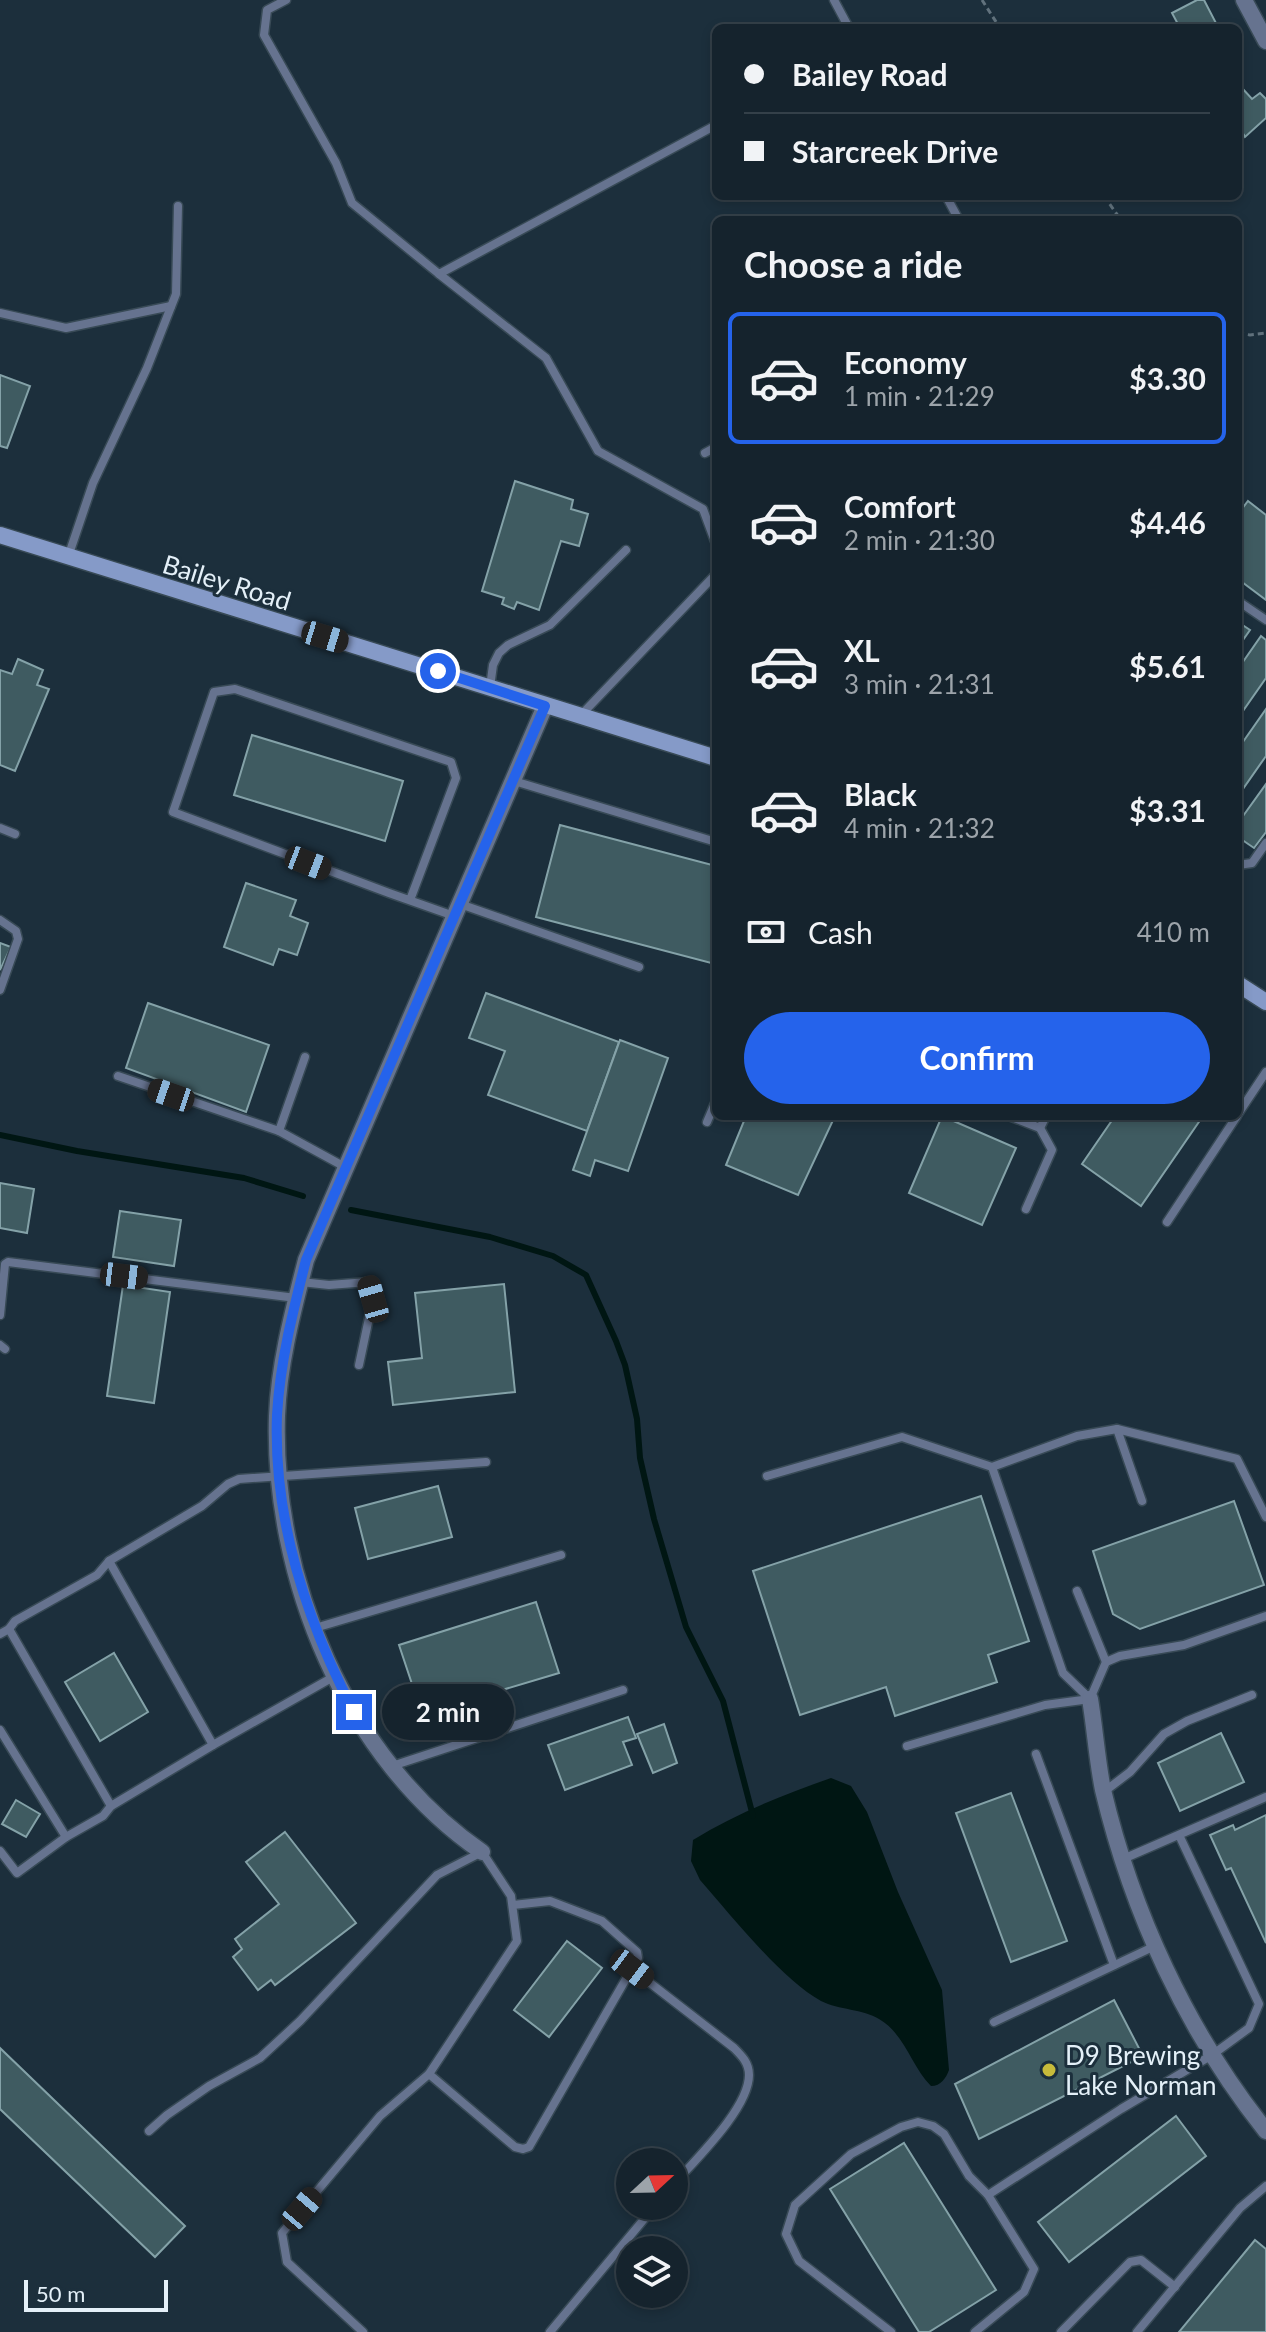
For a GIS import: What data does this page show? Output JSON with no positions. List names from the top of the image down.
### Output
{
  "streets": {
    "street": ["Bailey Road"]
  },
  "places": ["D9 Brewing Lake Norman"],
  "scale_bar": "50 m",
  "north": "right",
  "page": {
    "banner": ["Bailey Road", "Starcreek Drive"],
    "heading": "Choose a ride",
    "list": [
      {
        "name": "Economy",
        "note": "1 min · 21:29",
        "value": "$3.30"
      },
      {
        "name": "Comfort",
        "note": "2 min · 21:30",
        "value": "$4.46"
      },
      {
        "name": "XL",
        "note": "3 min · 21:31",
        "value": "$5.61"
      },
      {
        "name": "Black",
        "note": "4 min · 21:32",
        "value": "$3.31"
      }
    ],
    "pay": ["Cash", "410 m"],
    "buttons": "Confirm",
    "bubble": "2 min",
    "scale": "50 m"
  }
}
